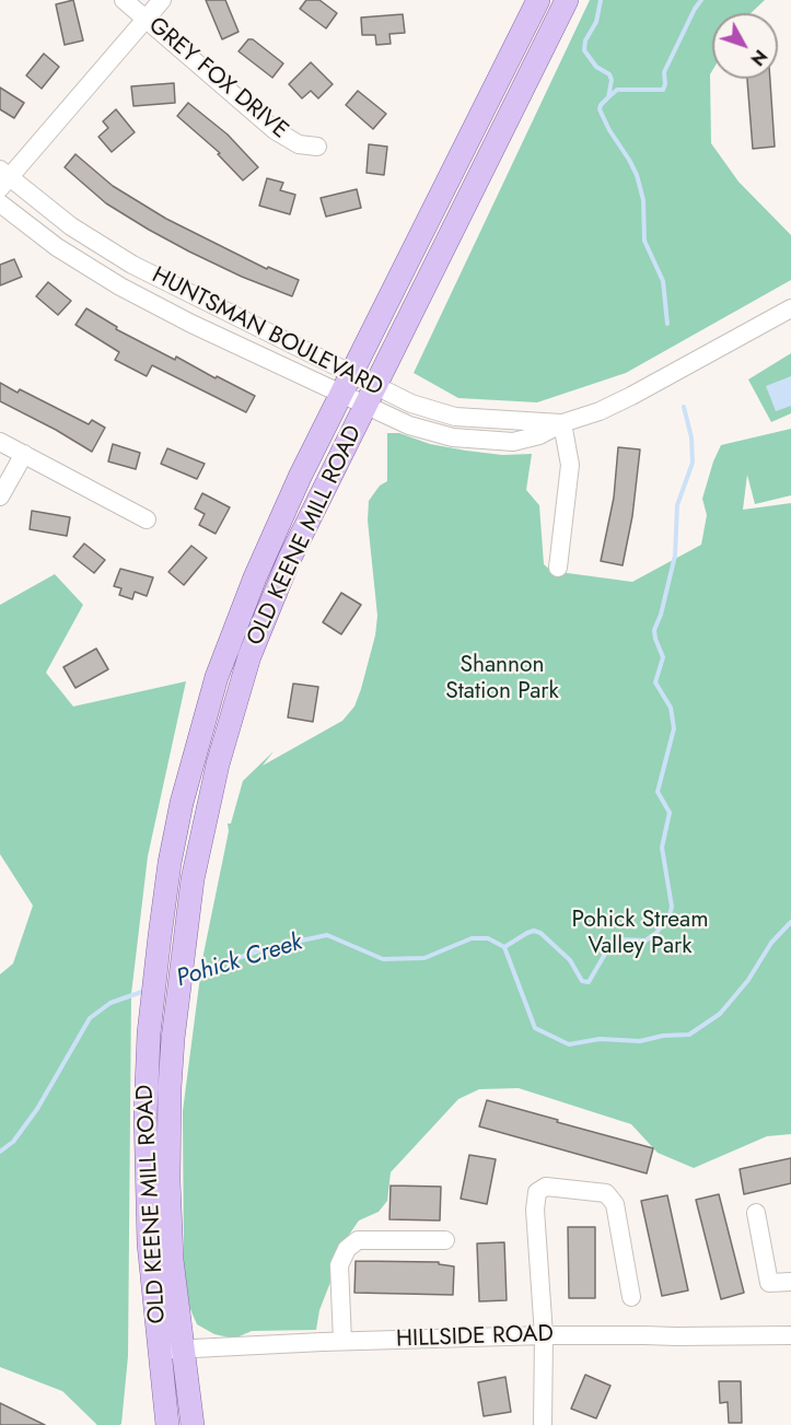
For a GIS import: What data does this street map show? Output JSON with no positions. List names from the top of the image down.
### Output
{
  "streets": {
    "main road": ["OLD KEENE MILL ROAD"],
    "street": ["GREY FOX DRIVE", "HUNTSMAN BOULEVARD", "HILLSIDE ROAD"]
  },
  "crossings": [
    ["HUNTSMAN BOULEVARD", "OLD KEENE MILL ROAD"],
    ["OLD KEENE MILL ROAD", "HILLSIDE ROAD"]
  ],
  "water": ["Pohick Creek"],
  "parks": ["Shannon Station Park", "Pohick Stream Valley Park"],
  "north": "bottom right"
}
